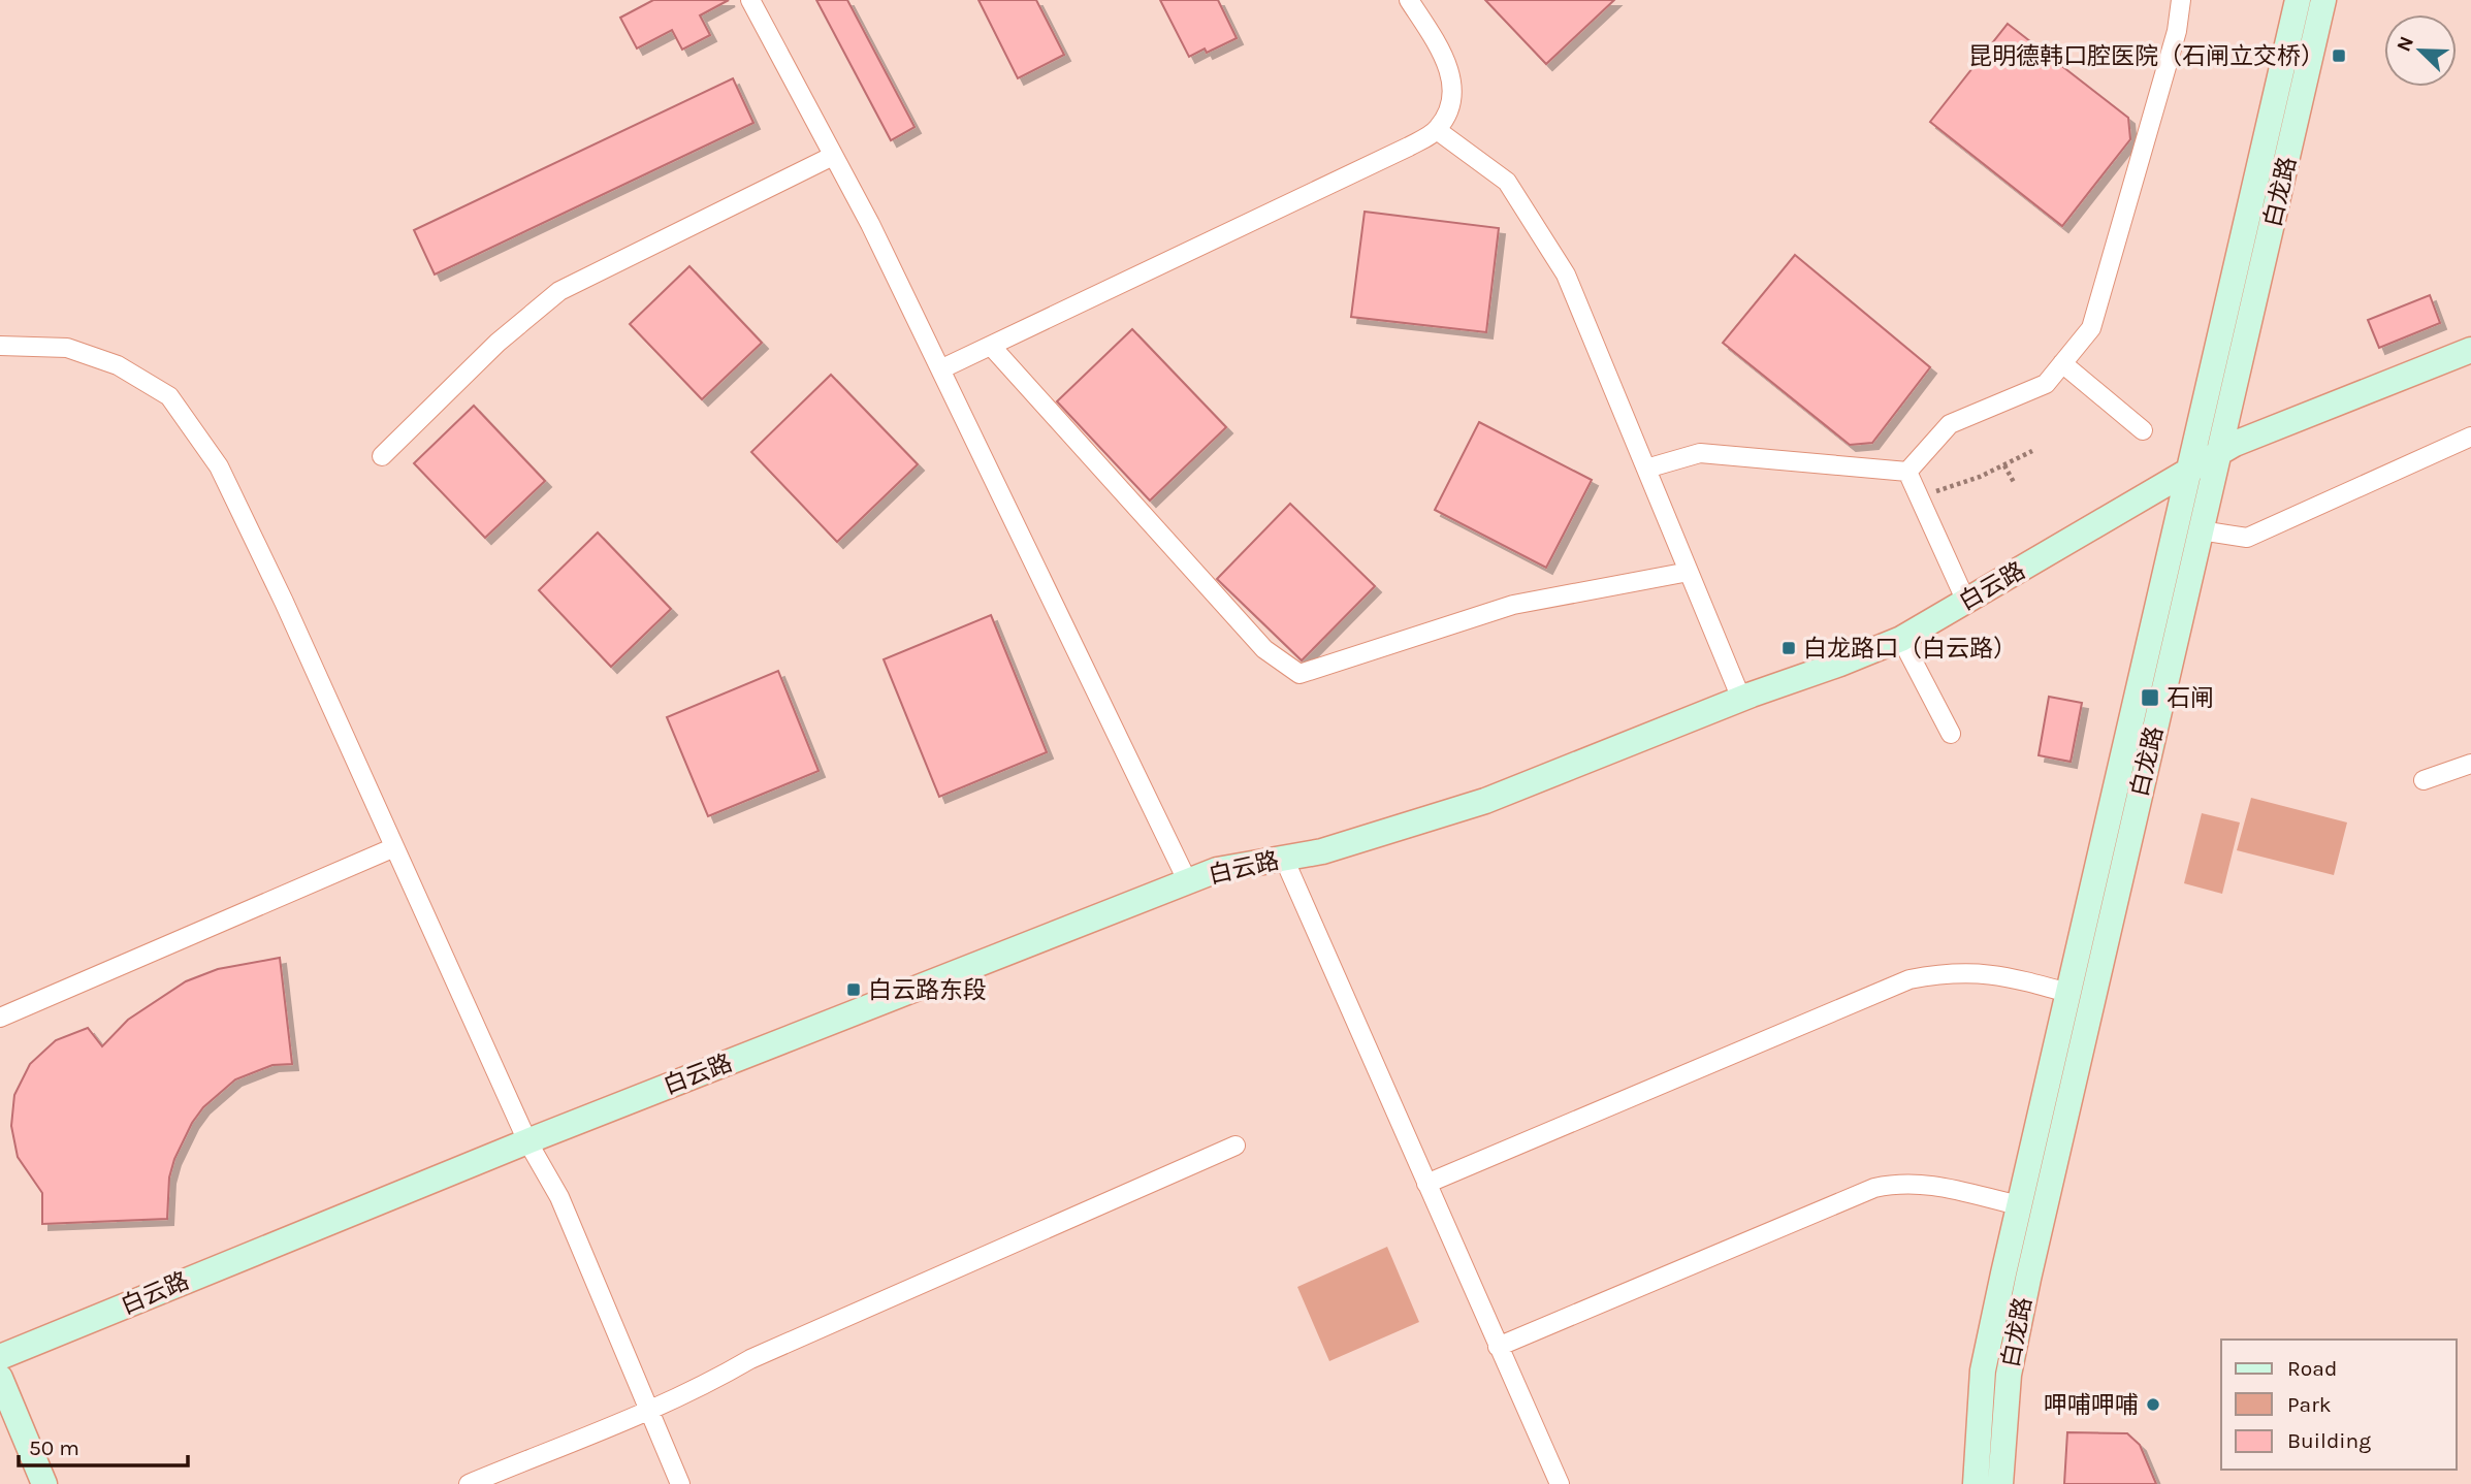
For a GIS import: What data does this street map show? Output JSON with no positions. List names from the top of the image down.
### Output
{
  "streets": {
    "main road": ["白龙路", "白云路"]
  },
  "crossings": [
    ["白龙路", "白云路"]
  ],
  "places": {
    "transit": [
      "昆明德韩口腔医院（石闸立交桥）",
      "白龙路口（白云路）",
      "石闸",
      "白云路东段"
    ],
    "other": ["呷哺呷哺"]
  },
  "legend": ["Road", "Park", "Building"],
  "scale_bar": "50 m",
  "north": "top left"
}
